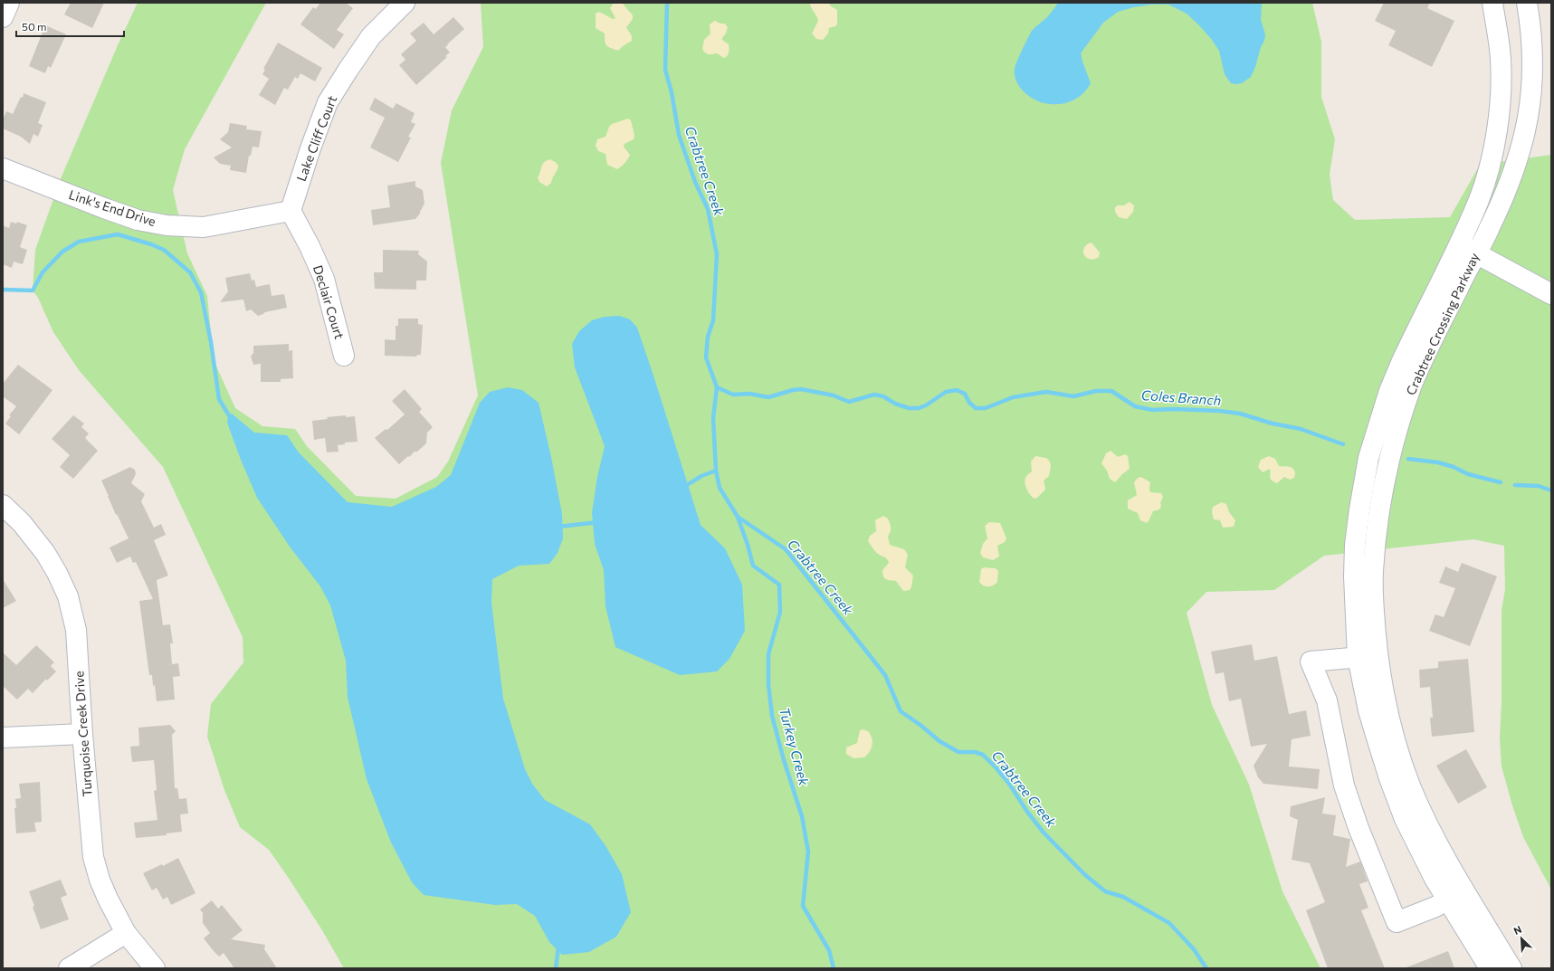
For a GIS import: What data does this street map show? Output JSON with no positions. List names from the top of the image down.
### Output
{
  "streets": {
    "street": [
      "Lake Cliff Court",
      "Link's End Drive",
      "Declair Court",
      "Crabtree Crossing Parkway",
      "Turquoise Creek Drive"
    ]
  },
  "crossings": [
    ["Lake Cliff Court", "Link's End Drive"],
    ["Lake Cliff Court", "Declair Court"],
    ["Link's End Drive", "Declair Court"]
  ],
  "water": ["Crabtree Creek", "Coles Branch", "Turkey Creek"],
  "scale_bar": "50 m",
  "north": "top left"
}
